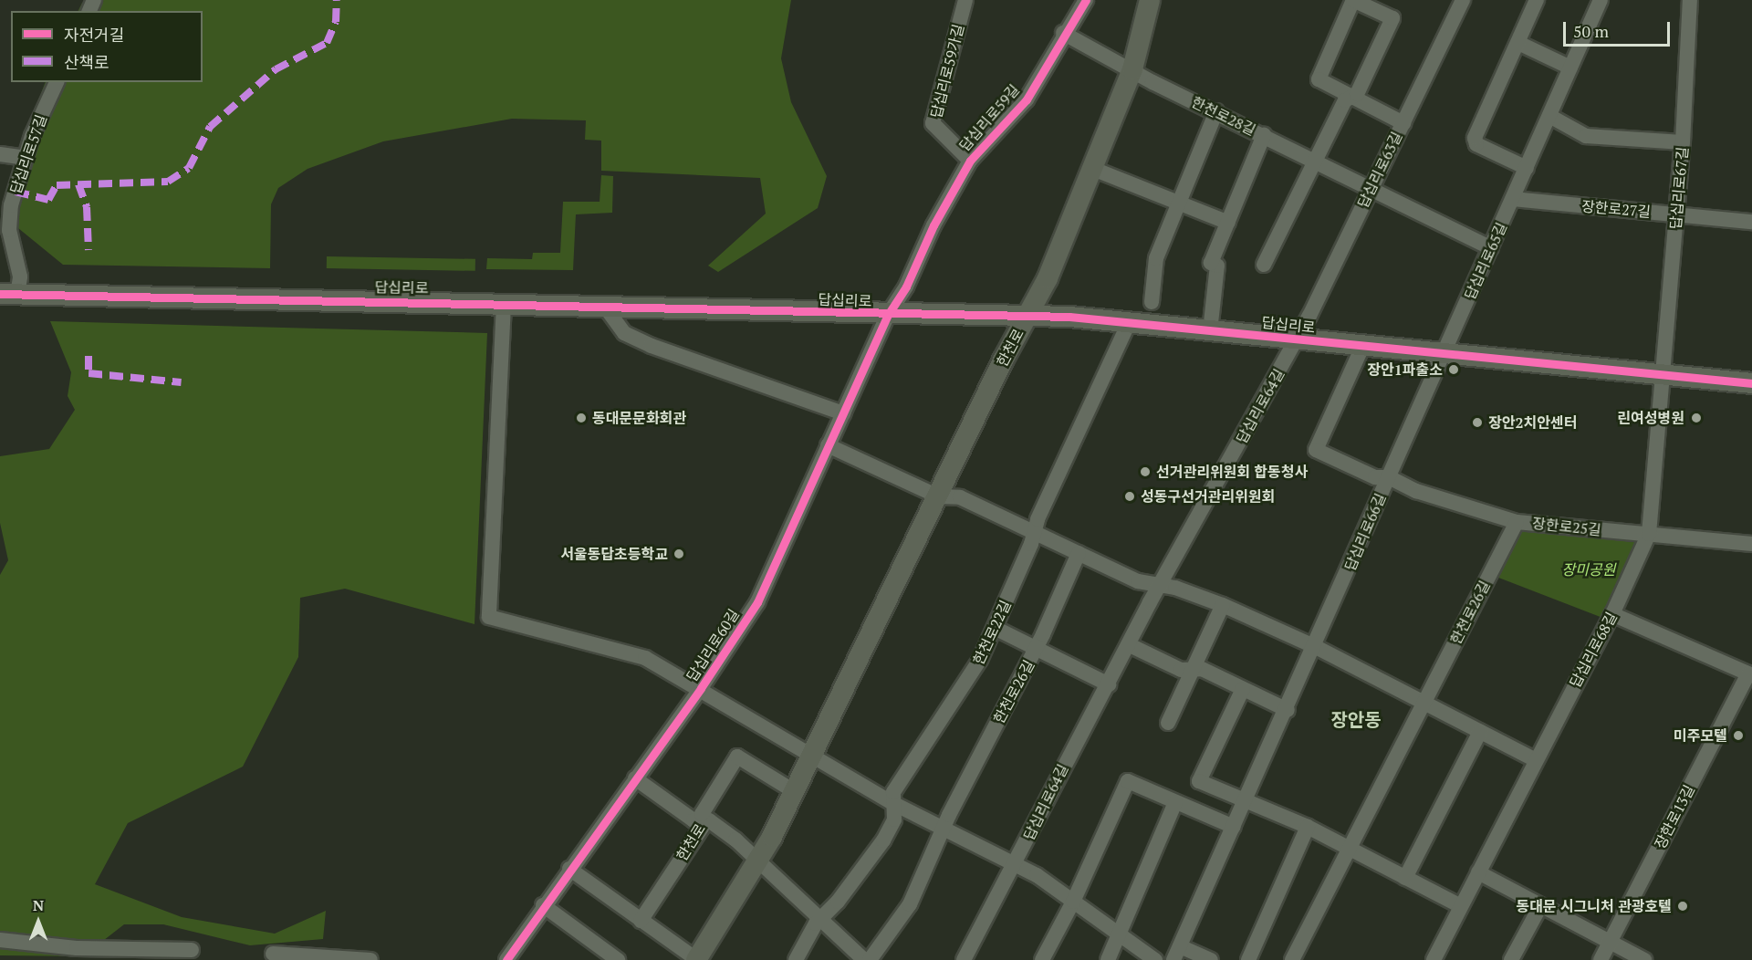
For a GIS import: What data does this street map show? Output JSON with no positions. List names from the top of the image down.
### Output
{
  "streets": {
    "main road": ["답십리로", "한천로"],
    "street": [
      "답십리로59가길",
      "한천로28길",
      "답십리로59길",
      "답십리로57길",
      "답십리로63길",
      "답십리로67길",
      "장한로27길",
      "답십리로65길",
      "답십리로64길",
      "장한로25길",
      "답십리로66길",
      "한천로26길",
      "한천로22길",
      "답십리로60길",
      "답십리로68길",
      "장한로13길"
    ]
  },
  "crossings": [
    ["답십리로59가길", "답십리로59길"],
    ["한천로28길", "답십리로59길"],
    ["한천로28길", "답십리로63길"],
    ["한천로28길", "답십리로65길"],
    ["한천로28길", "한천로"],
    ["답십리로59길", "답십리로"],
    ["답십리로59길", "답십리로60길"],
    ["답십리로57길", "답십리로"],
    ["답십리로63길", "답십리로"],
    ["답십리로63길", "답십리로64길"],
    ["답십리로67길", "장한로27길"],
    ["답십리로67길", "답십리로"],
    ["답십리로67길", "답십리로68길"],
    ["장한로27길", "답십리로65길"],
    ["답십리로65길", "답십리로"],
    ["답십리로65길", "답십리로66길"],
    ["답십리로", "한천로"],
    ["답십리로", "답십리로64길"],
    ["답십리로", "답십리로66길"],
    ["답십리로", "한천로22길"],
    ["답십리로", "답십리로60길"],
    ["답십리로", "답십리로68길"],
    ["한천로", "답십리로60길"],
    ["장한로25길", "답십리로66길"],
    ["장한로25길", "한천로26길"],
    ["장한로25길", "답십리로68길"]
  ],
  "districts": ["장안동"],
  "parks": ["장미공원"],
  "places": [
    "장안1파출소",
    "동대문문화회관",
    "린여성병원",
    "장안2치안센터",
    "선거관리위원회 합동청사",
    "성동구선거관리위원회",
    "서울동답초등학교",
    "미주모텔",
    "동대문 시그니처 관광호텔"
  ],
  "legend": ["자전거길", "산책로"],
  "scale_bar": "50 m",
  "north": "top"
}
